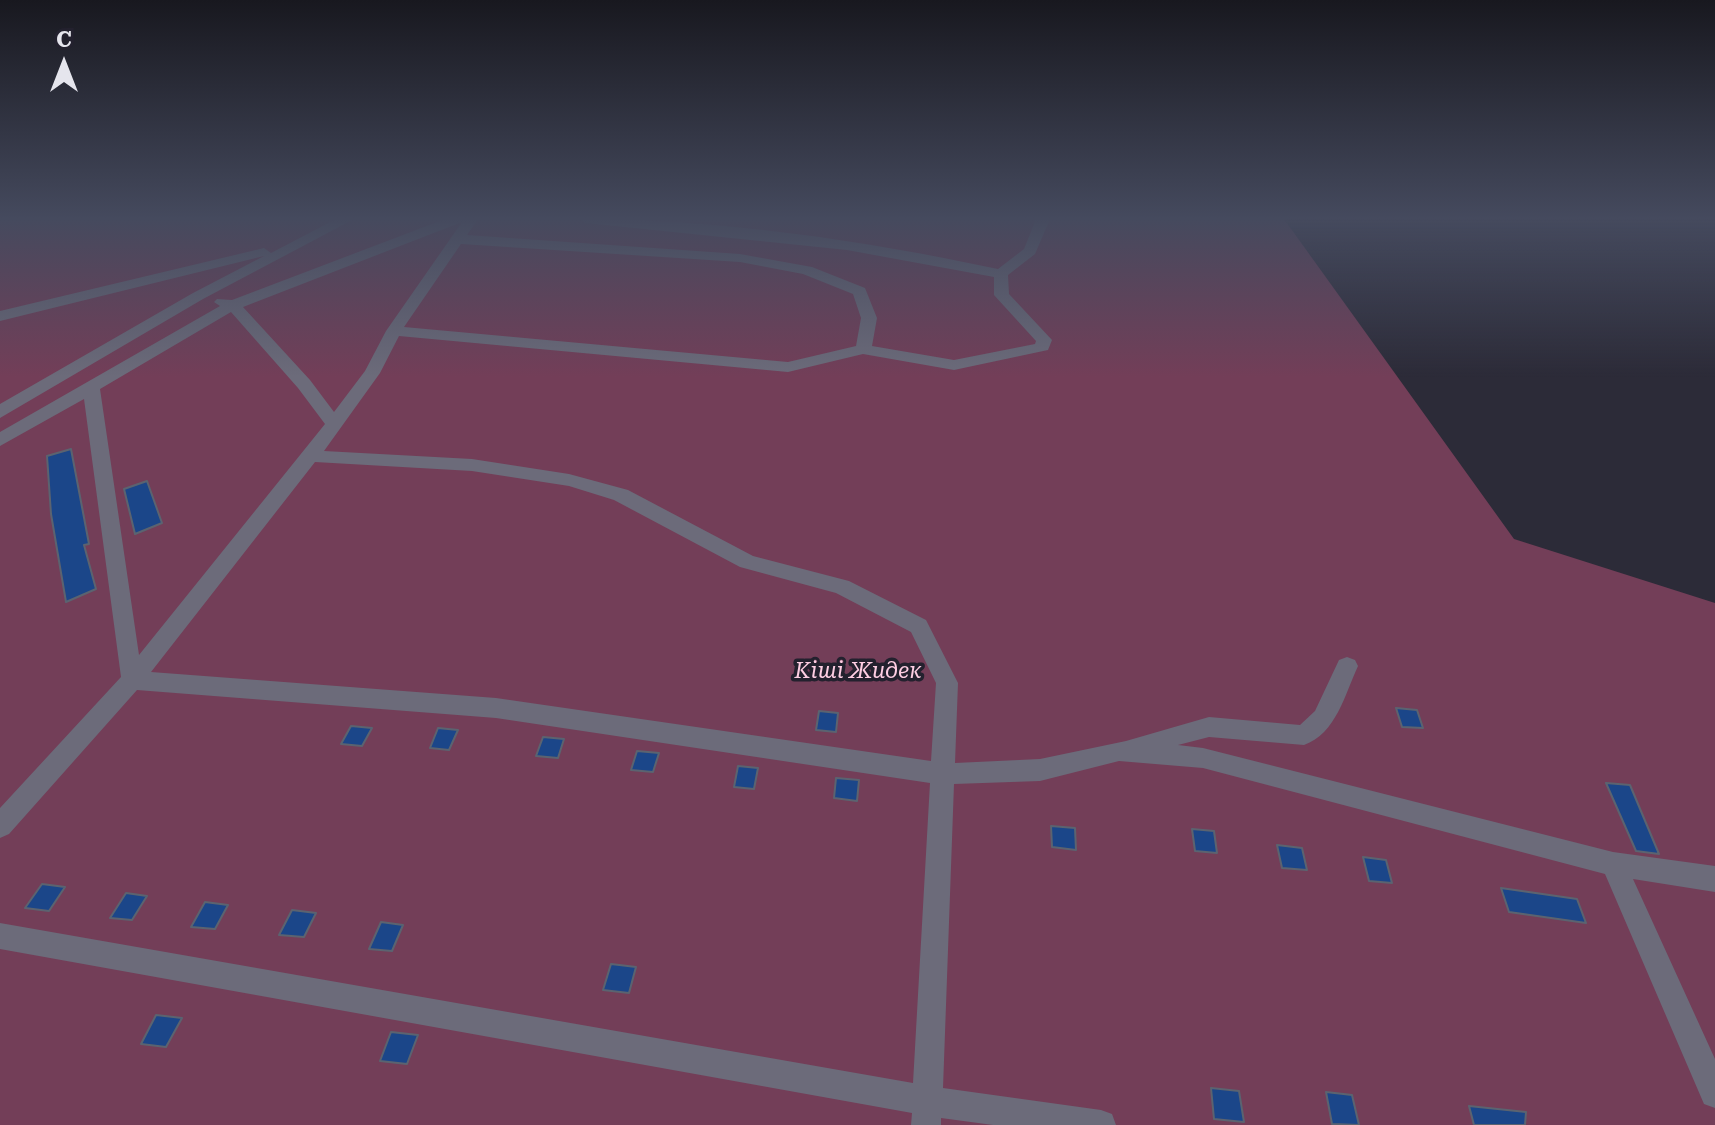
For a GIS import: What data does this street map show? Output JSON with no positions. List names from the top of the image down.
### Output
{
  "parks": ["Кіші Жидек"],
  "north": "top"
}
